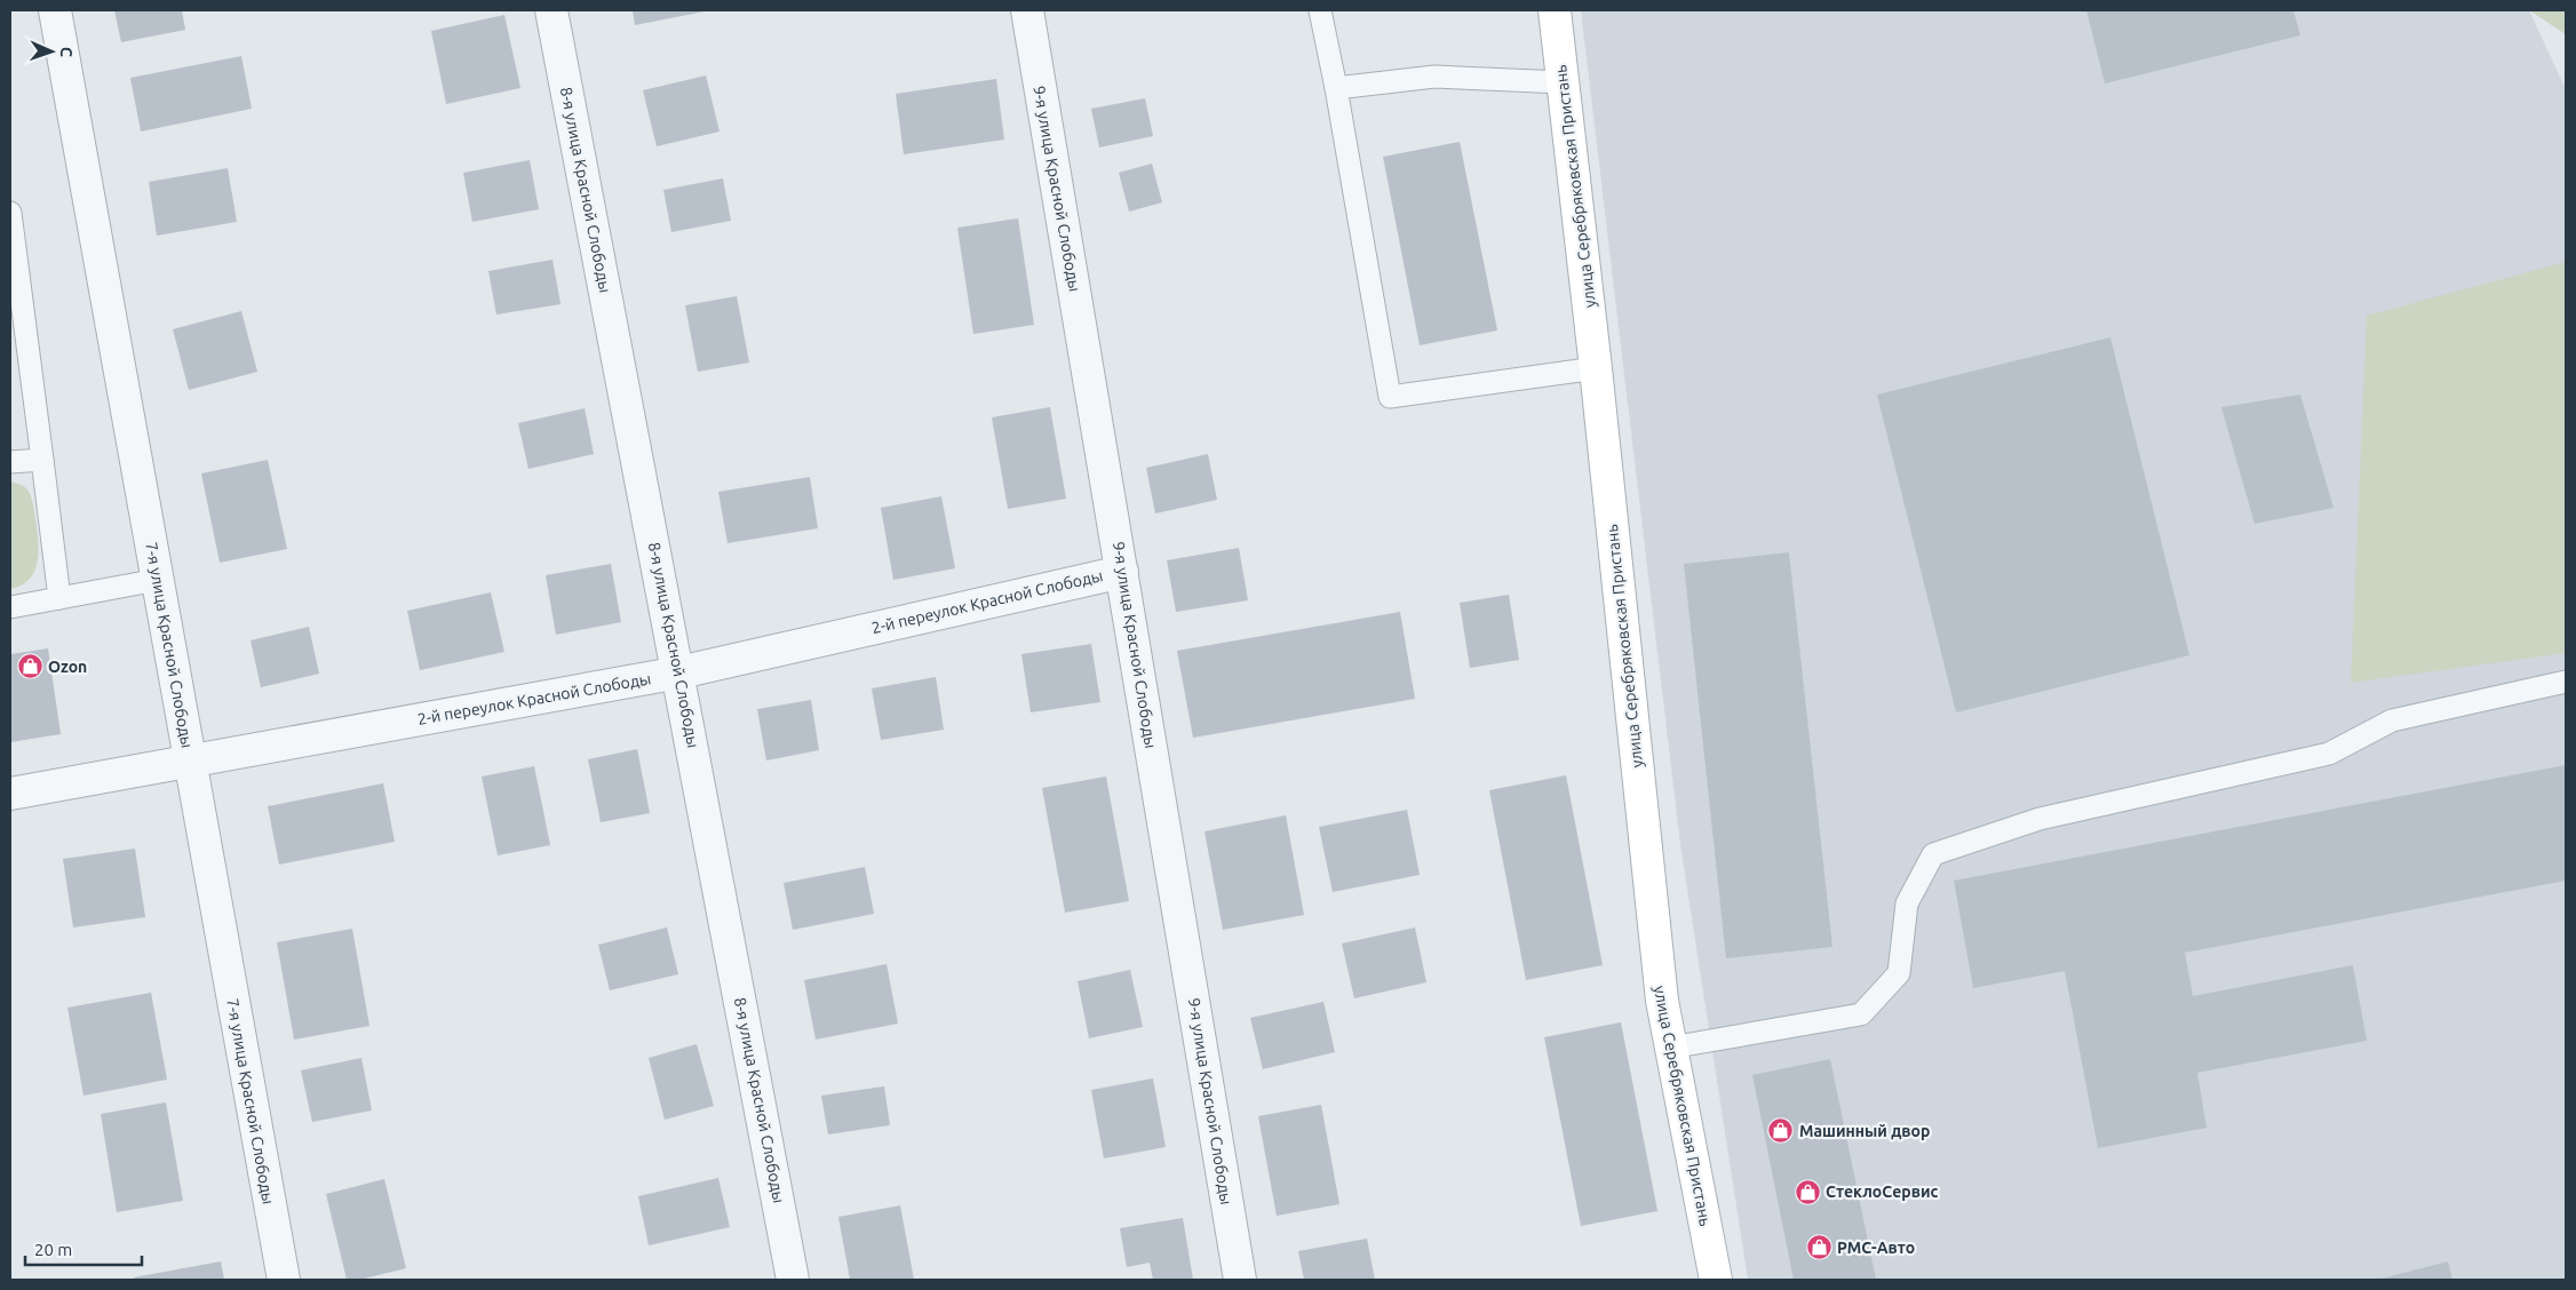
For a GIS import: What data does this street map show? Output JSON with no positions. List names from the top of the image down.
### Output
{
  "streets": {
    "street": [
      "улица Серебряковская Пристань",
      "9-я улица Красной Слободы",
      "8-я улица Красной Слободы",
      "2-й переулок Красной Слободы",
      "7-я улица Красной Слободы"
    ]
  },
  "crossings": [
    ["9-я улица Красной Слободы", "2-й переулок Красной Слободы"],
    ["8-я улица Красной Слободы", "2-й переулок Красной Слободы"],
    ["2-й переулок Красной Слободы", "7-я улица Красной Слободы"]
  ],
  "places": {
    "shop": [
      "Ozon",
      "Машинный двор",
      "СтеклоСервис",
      "РМС-Авто"
    ]
  },
  "scale_bar": "20 m",
  "north": "right"
}
